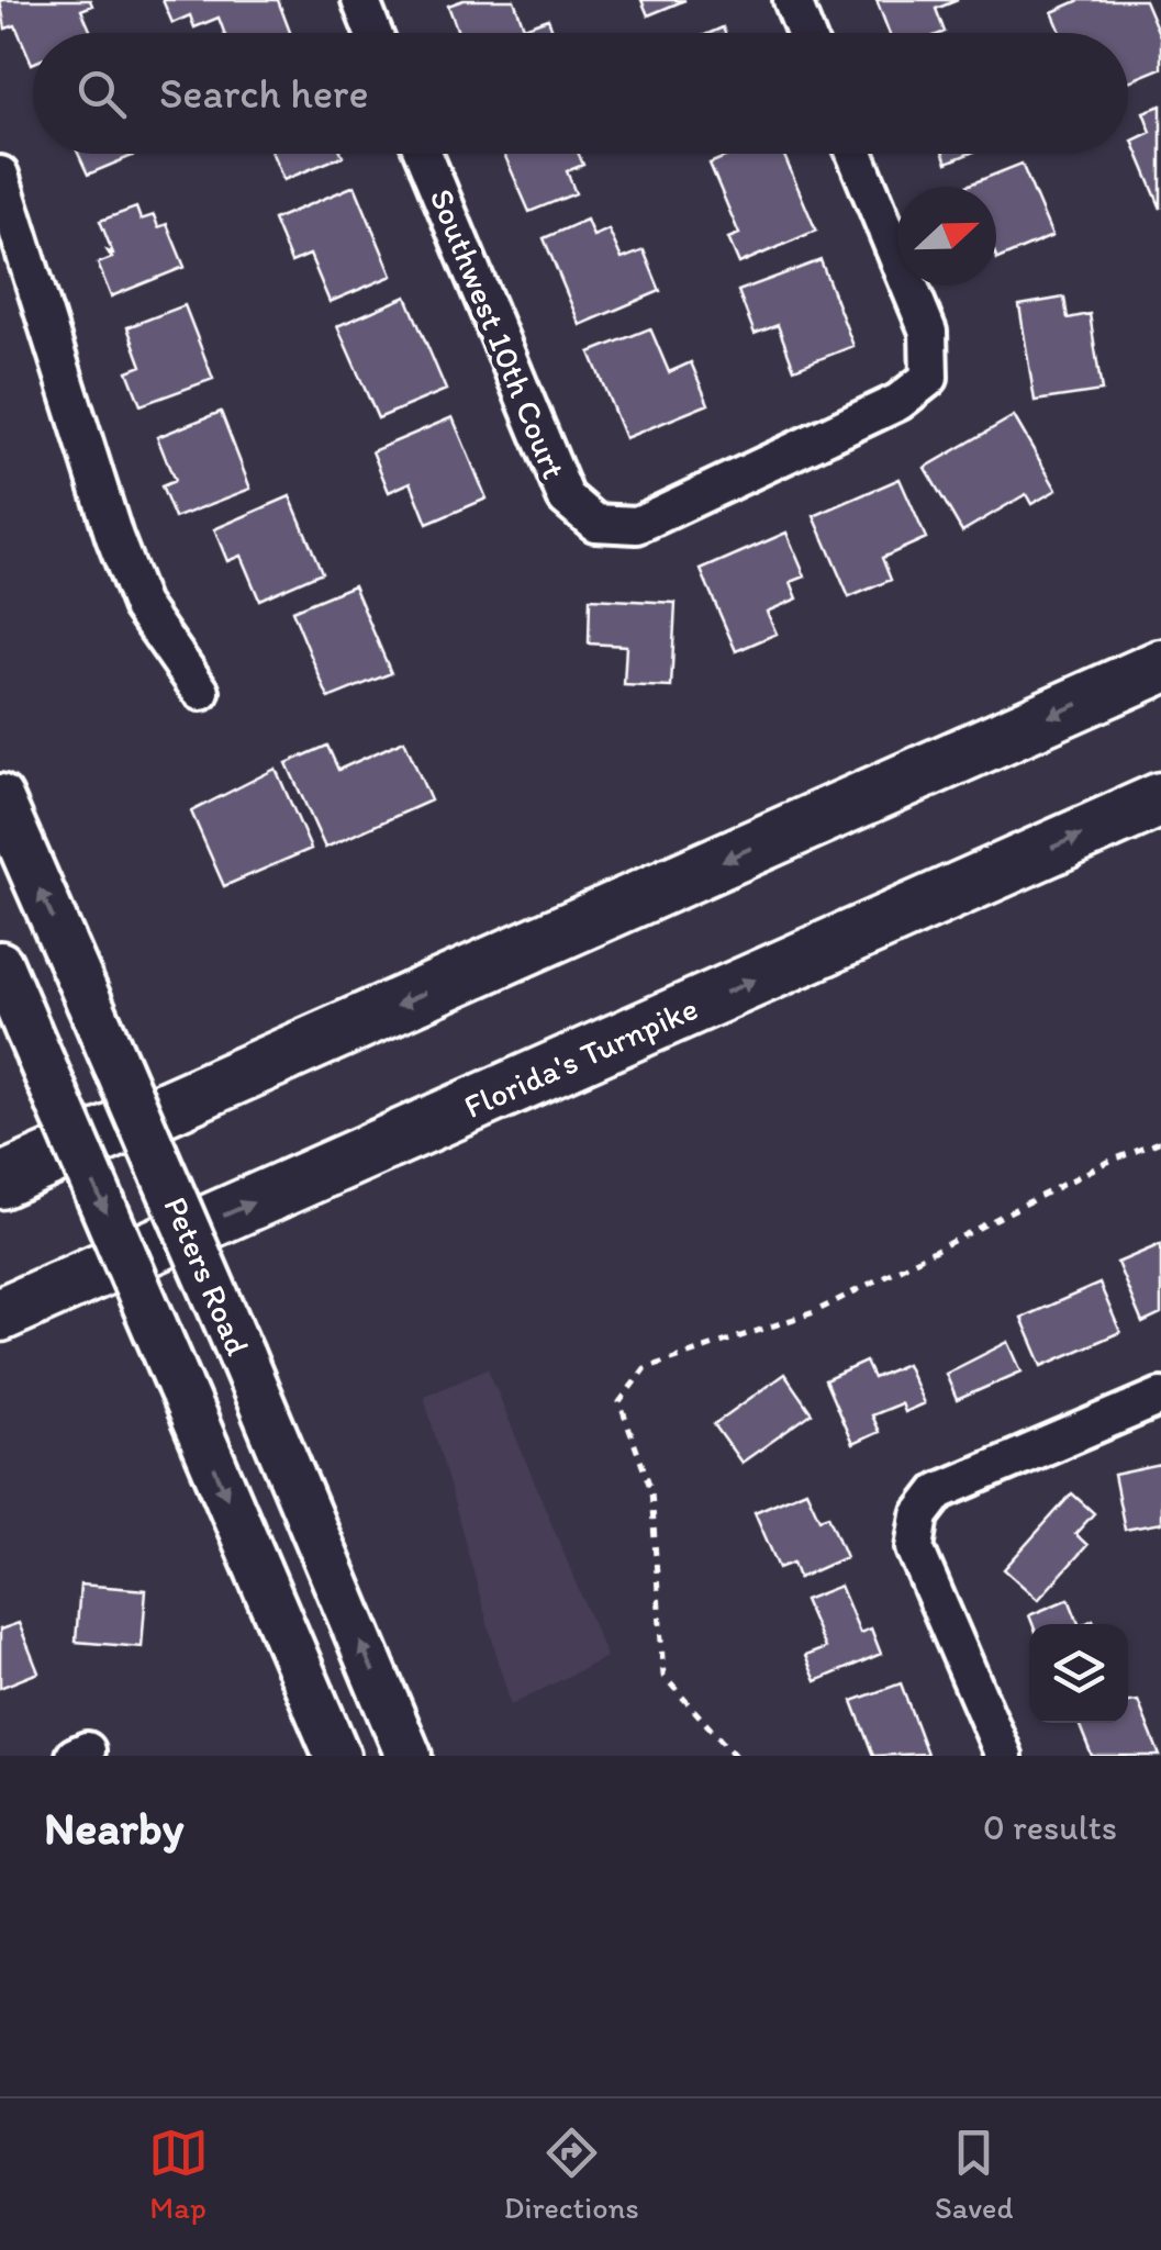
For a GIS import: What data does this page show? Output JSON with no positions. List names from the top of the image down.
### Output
{
  "streets": {
    "highway": ["Florida's Turnpike"],
    "main road": ["Peters Road"],
    "street": ["Southwest 10th Court"]
  },
  "north": "right",
  "page": {
    "search": "Search here",
    "heading": ["Nearby", "0 results"],
    "nav": ["Map", "Directions", "Saved"]
  }
}
